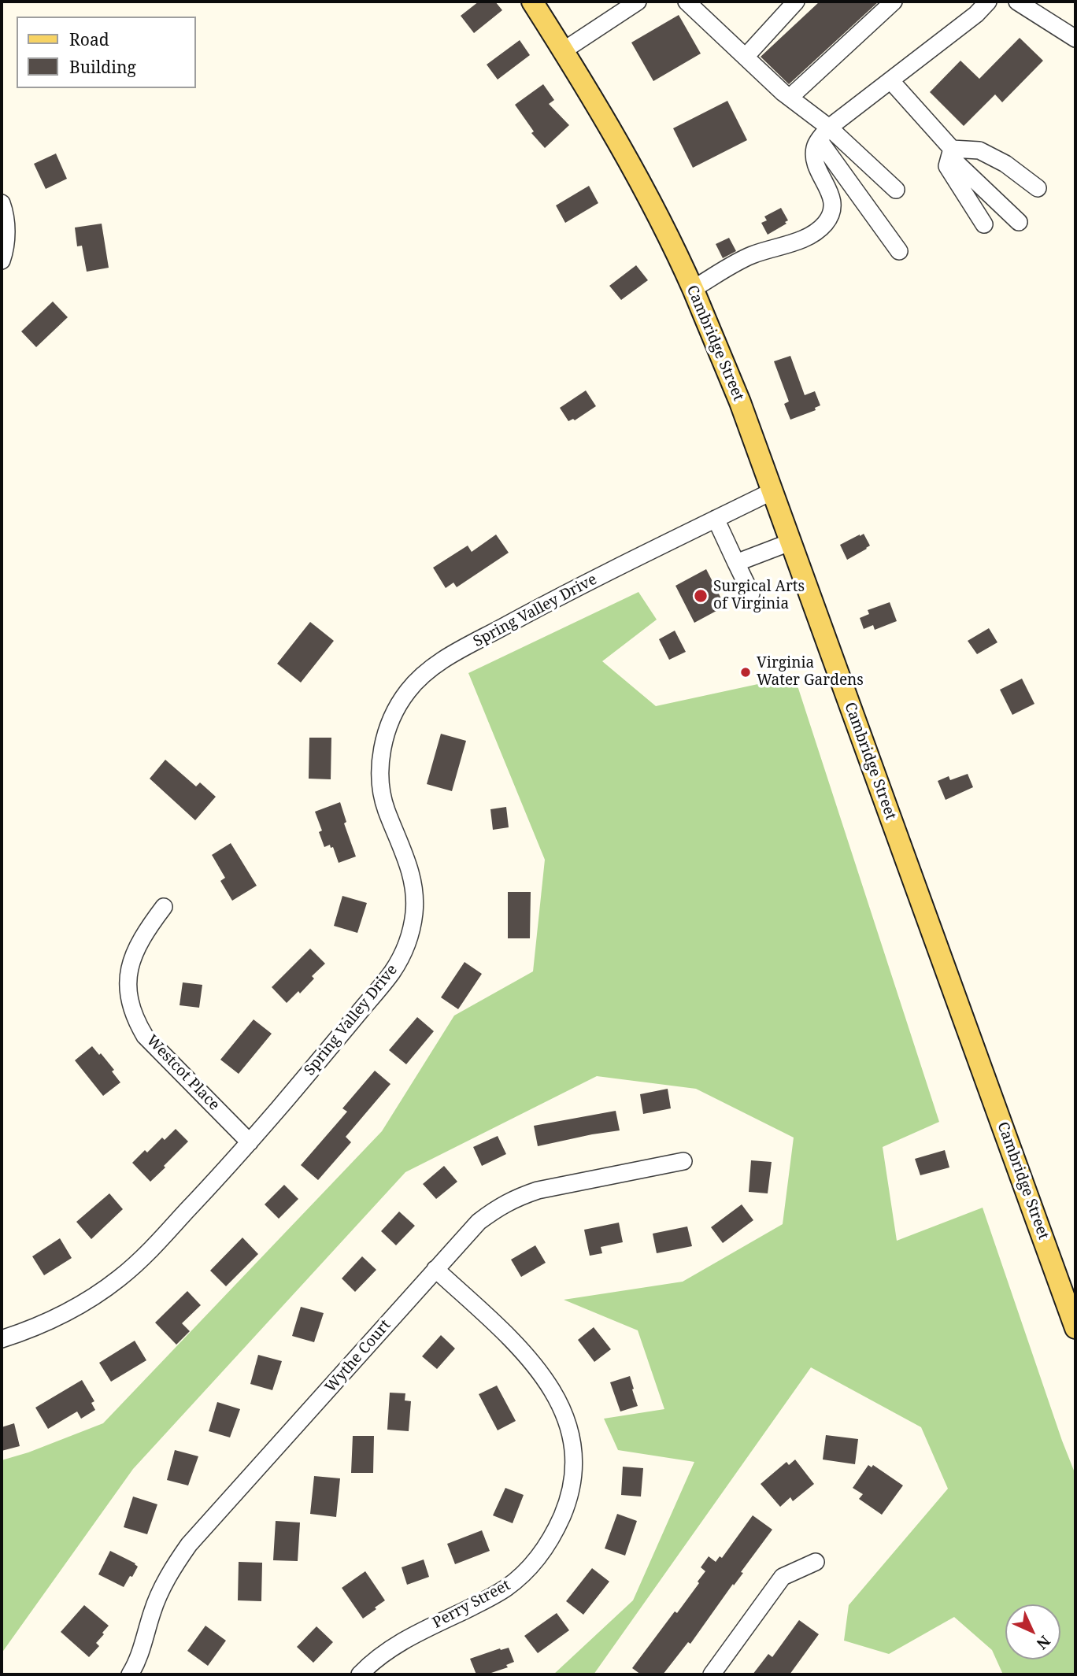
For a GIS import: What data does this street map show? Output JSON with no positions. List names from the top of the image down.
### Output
{
  "streets": {
    "main road": ["Cambridge Street"],
    "street": [
      "Spring Valley Drive",
      "Westcot Place",
      "Wythe Court",
      "Perry Street"
    ]
  },
  "crossings": [
    ["Cambridge Street", "Spring Valley Drive"],
    ["Spring Valley Drive", "Westcot Place"],
    ["Wythe Court", "Perry Street"]
  ],
  "places": ["Surgical Arts of Virginia", "Virginia Water Gardens"],
  "legend": ["Road", "Building"],
  "north": "bottom right"
}
